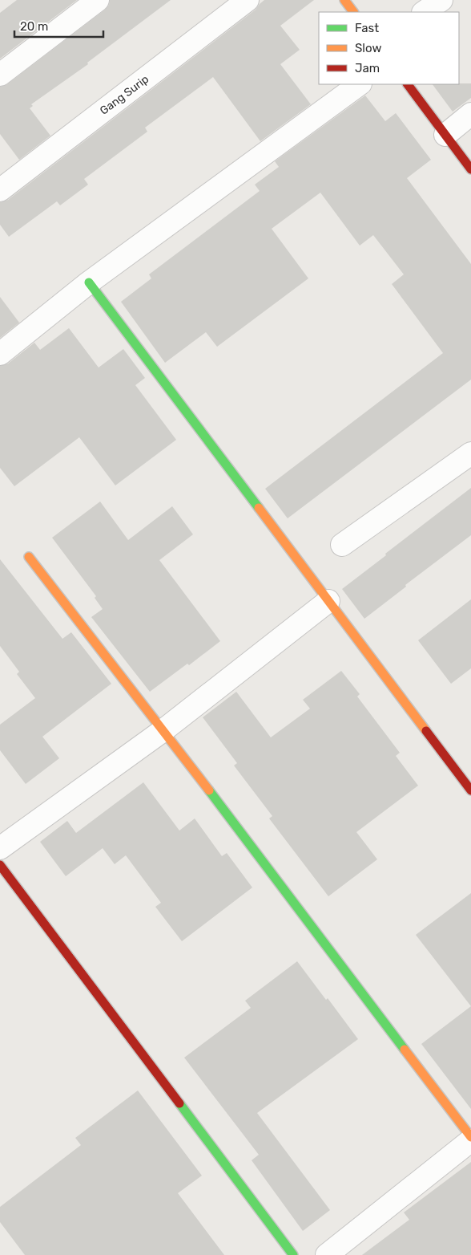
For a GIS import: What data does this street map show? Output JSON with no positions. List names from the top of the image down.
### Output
{
  "streets": {
    "street": ["Gang Surip"]
  },
  "legend": ["Fast", "Slow", "Jam"],
  "scale_bar": "20 m"
}
